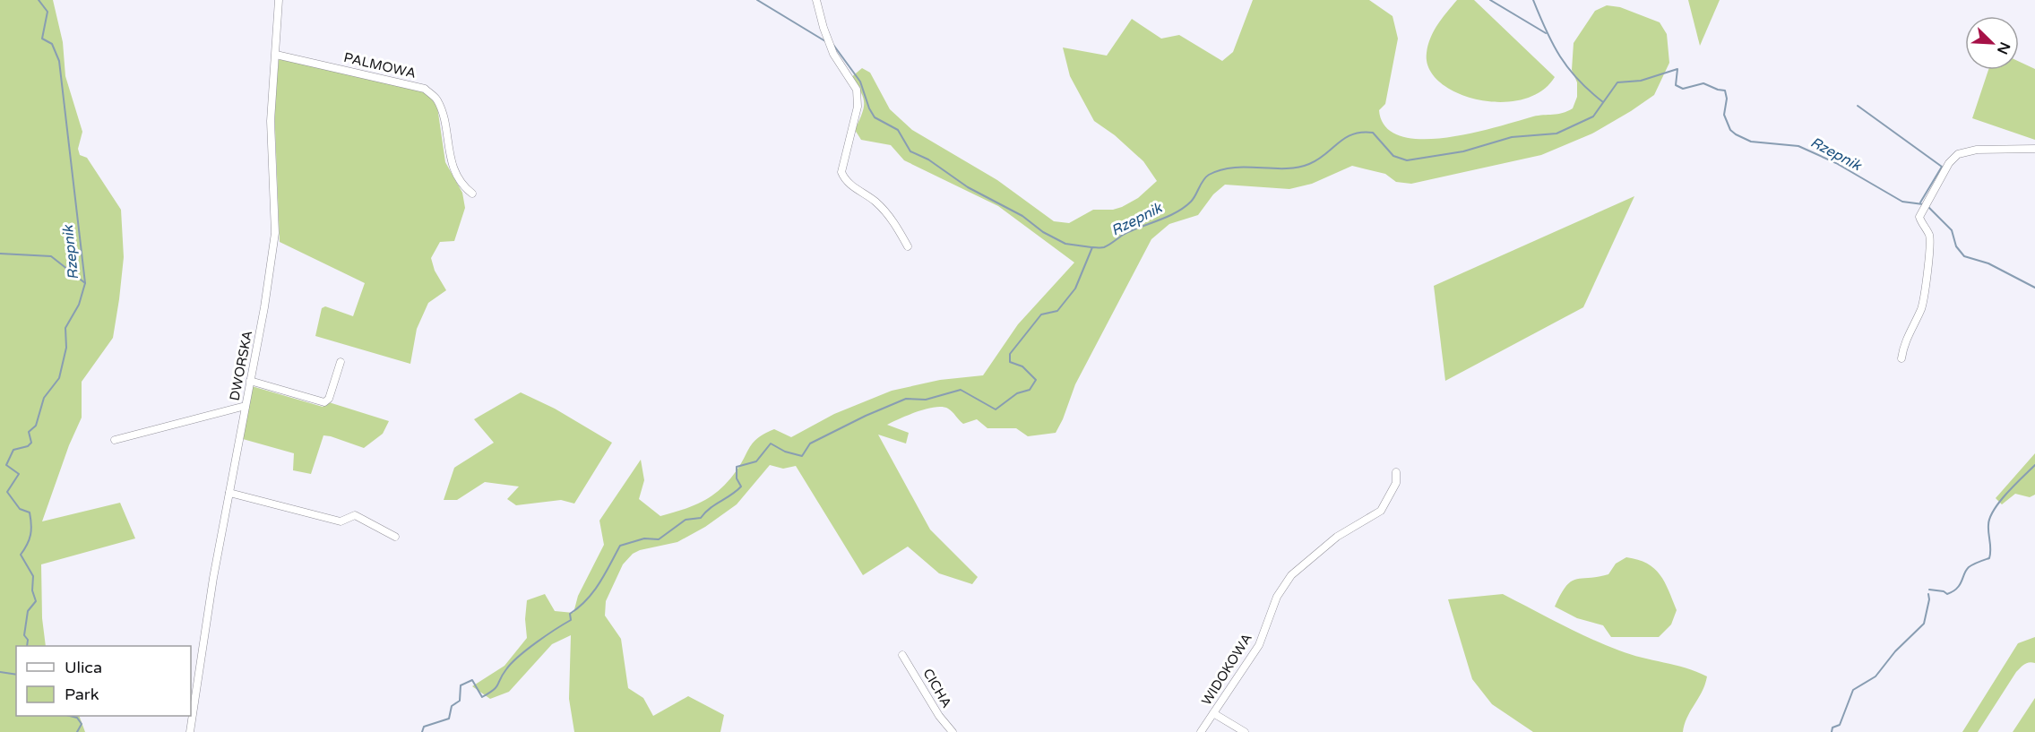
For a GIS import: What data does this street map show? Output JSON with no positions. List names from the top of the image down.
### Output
{
  "streets": {
    "street": [
      "PALMOWA",
      "DWORSKA",
      "WIDOKOWA",
      "CICHA"
    ]
  },
  "crossings": [
    ["PALMOWA", "DWORSKA"]
  ],
  "water": ["Rzepnik"],
  "legend": ["Ulica", "Park"],
  "north": "bottom right"
}
